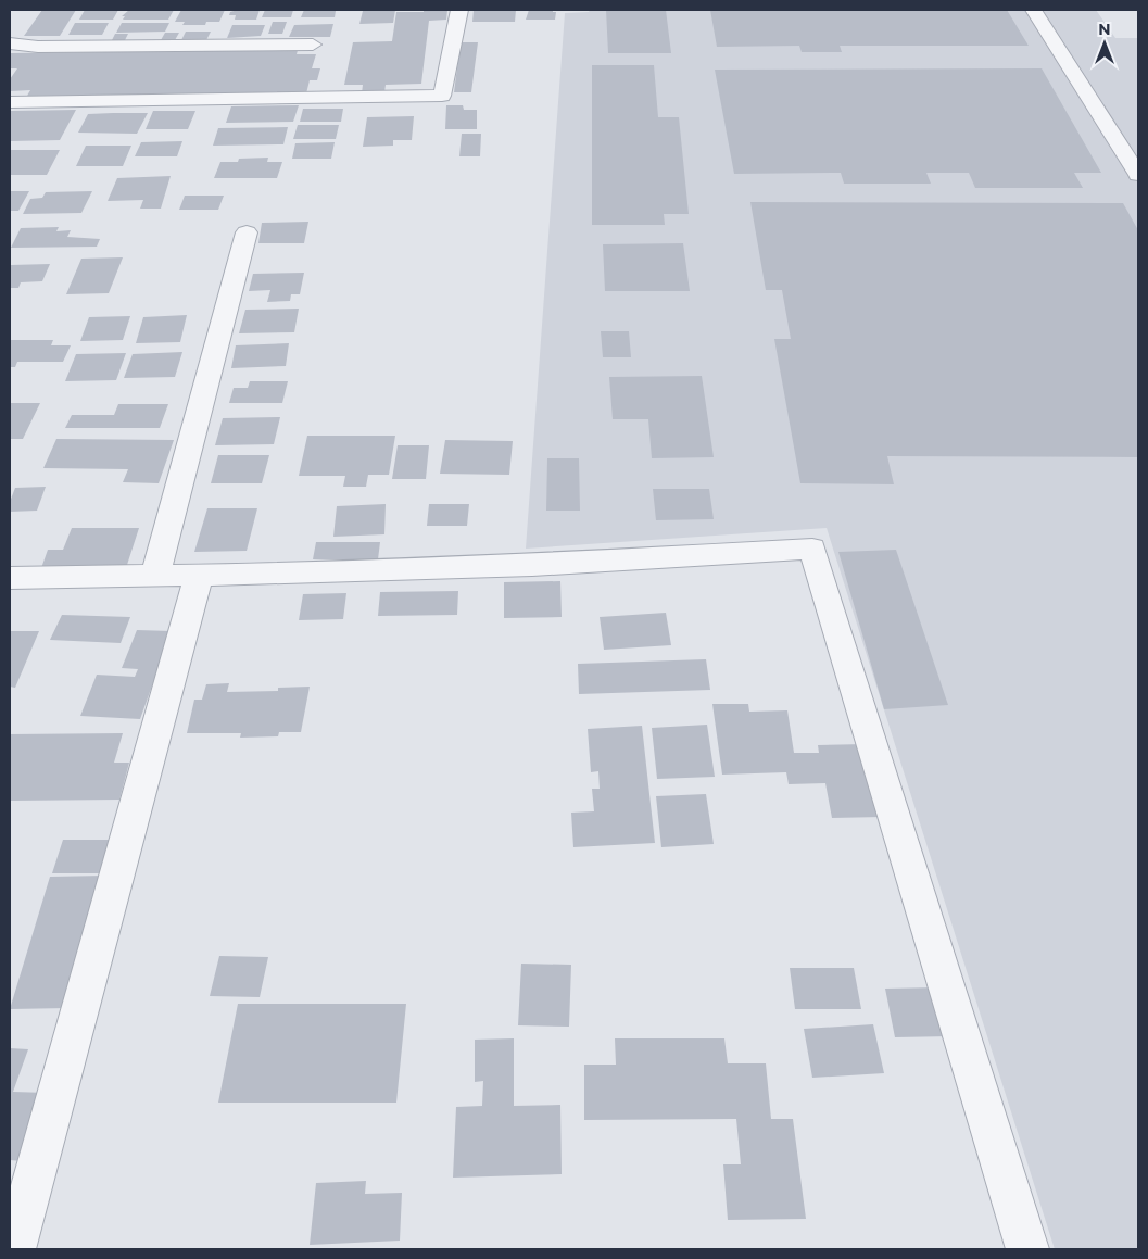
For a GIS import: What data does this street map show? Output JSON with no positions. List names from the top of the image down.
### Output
{
  "north": "top"
}
